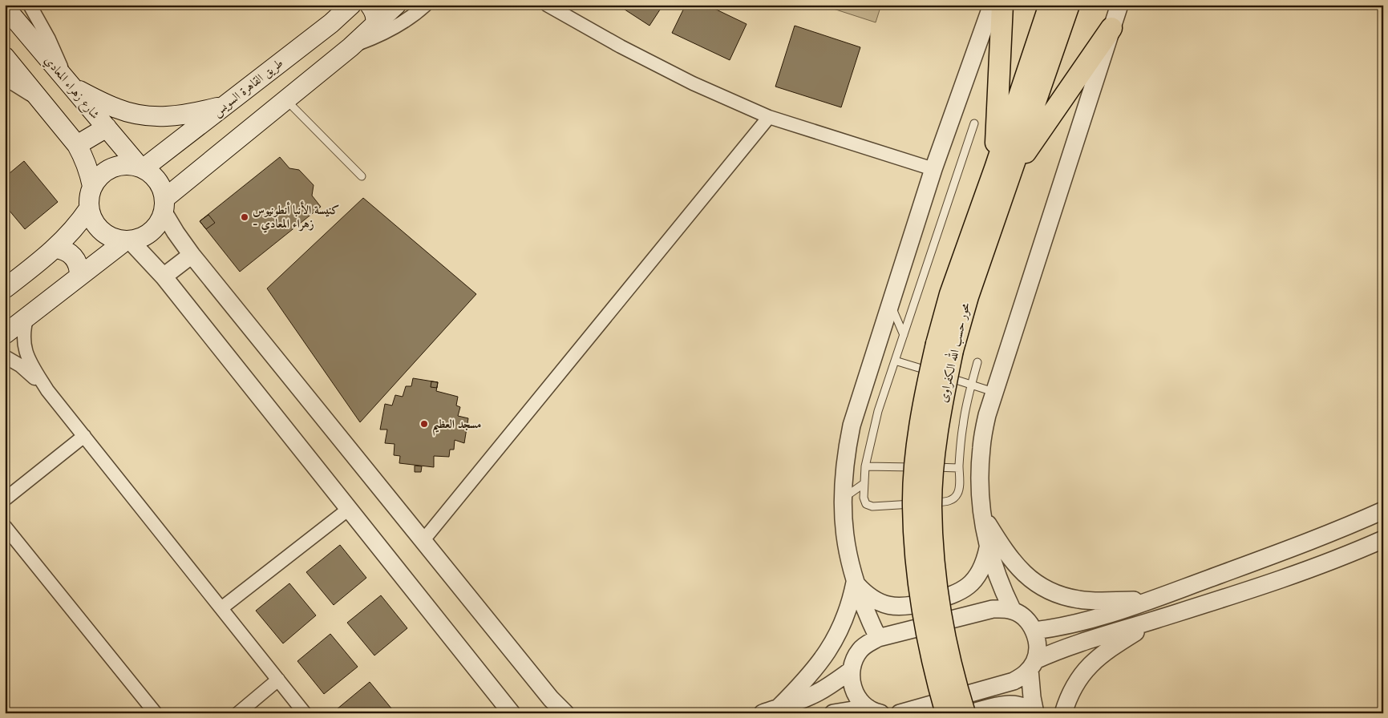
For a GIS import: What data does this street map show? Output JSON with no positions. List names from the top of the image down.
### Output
{
  "streets": {
    "main road": ["شارع زهراء المعادي", "طريق القاهرة السويس", "محور حسب الله الكفراوى"]
  },
  "crossings": [
    ["شارع زهراء المعادي", "طريق القاهرة السويس"]
  ],
  "places": ["كنيسة الأنبا أنطونيوس - زهراء المعادي", "مسجد العظيم"]
}
